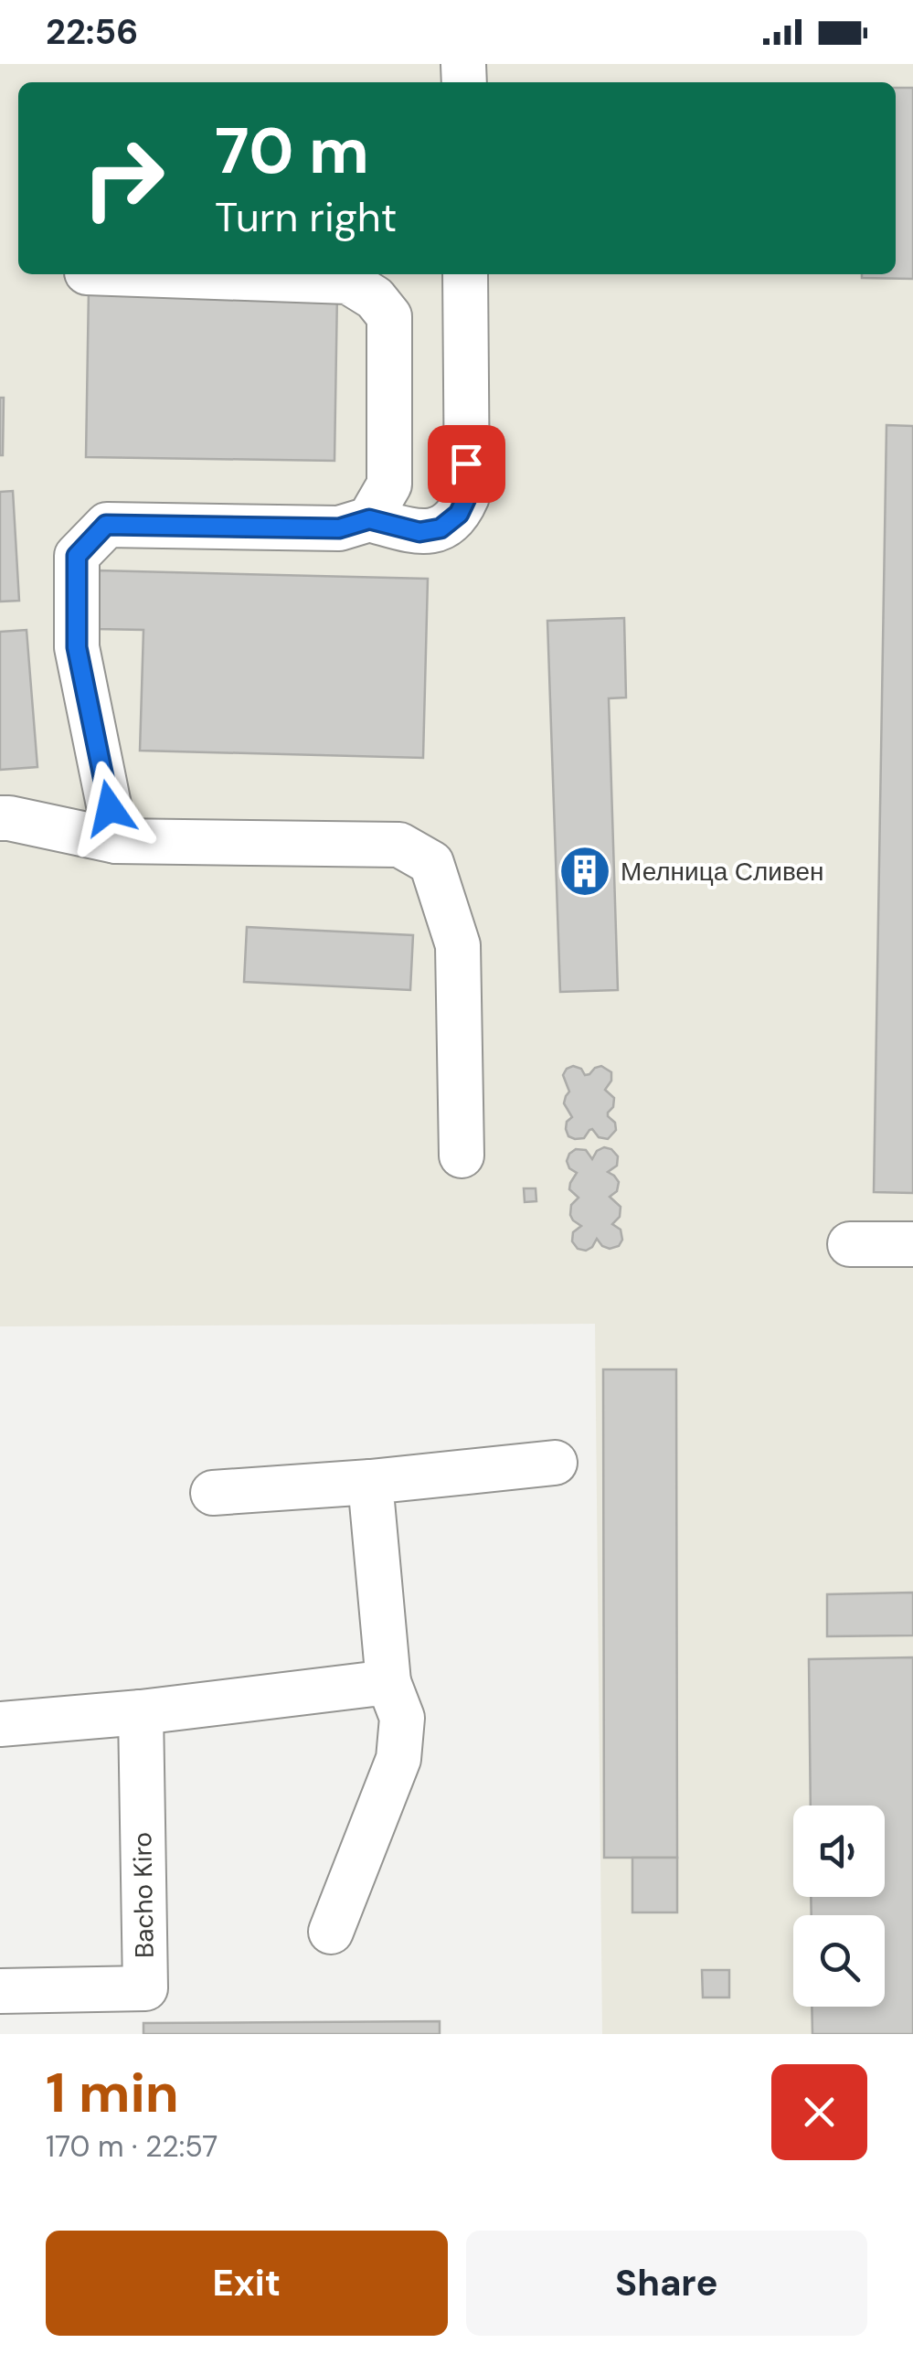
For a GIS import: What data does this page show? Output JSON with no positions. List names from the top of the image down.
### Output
{
  "streets": {
    "street": ["Bacho Kiro"]
  },
  "places": {
    "building": ["Мелница Сливен"]
  },
  "page": {
    "status": "22:56",
    "turn": ["70 m", "Turn right"],
    "heading": ["1 min", "170 m · 22:57"],
    "buttons": ["Exit", "Share"]
  }
}
